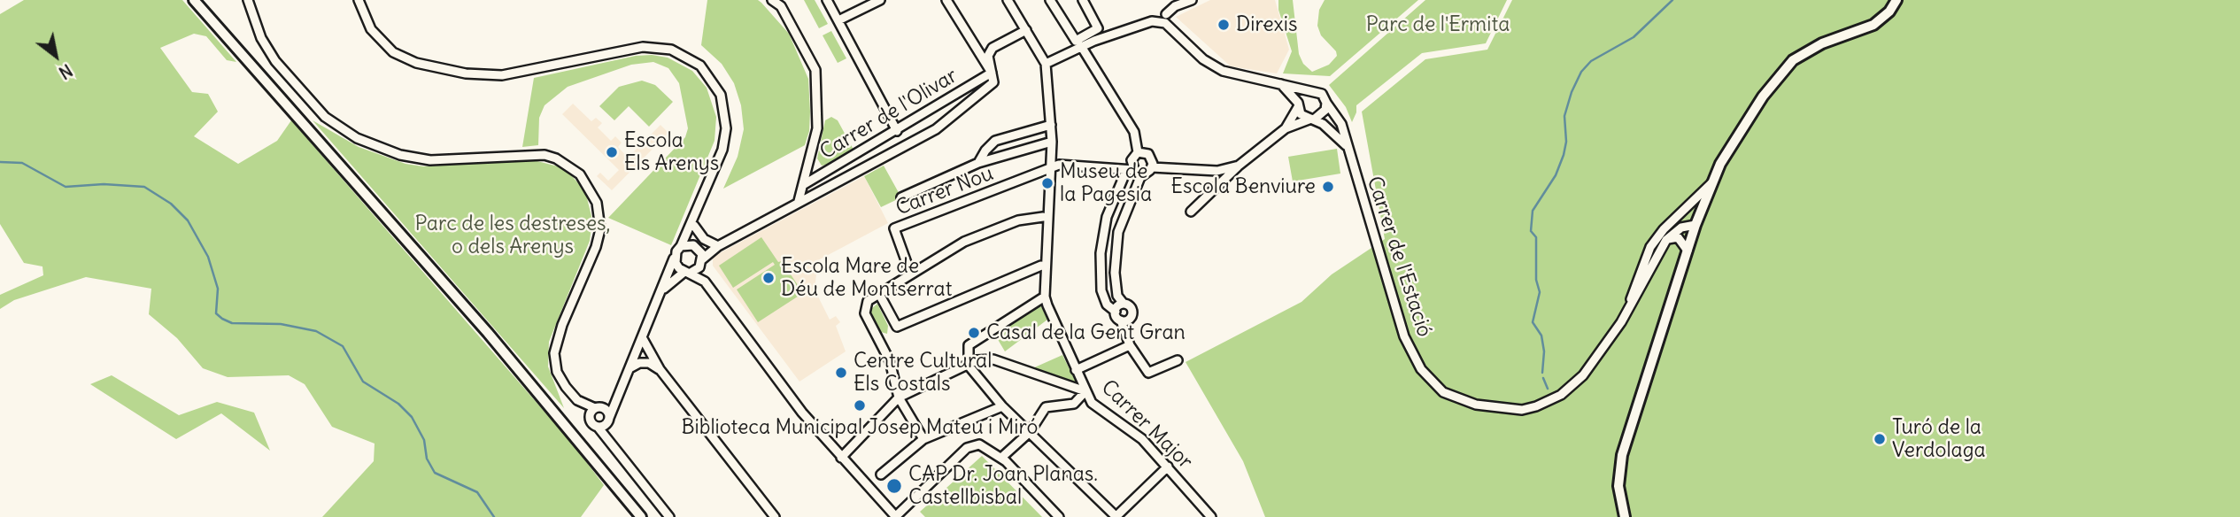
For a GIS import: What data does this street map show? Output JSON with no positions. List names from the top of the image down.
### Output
{
  "streets": {
    "street": [
      "Carrer de l'Olivar",
      "Carrer Nou",
      "Carrer de l'Estació",
      "Carrer Major"
    ]
  },
  "parks": ["Parc de l'Ermita", "Parc de les destreses, o dels Arenys"],
  "places": [
    "Direxis",
    "Escola Els Arenys",
    "Museu de la Pagesia",
    "Escola Benviure",
    "Escola Mare de Déu de Montserrat",
    "Casal de la Gent Gran",
    "Centre Cultural Els Costals",
    "Biblioteca Municipal Josep Mateu i Miró",
    "Turó de la Verdolaga",
    "CAP Dr. Joan Planas. Castellbisbal"
  ],
  "north": "bottom right"
}
